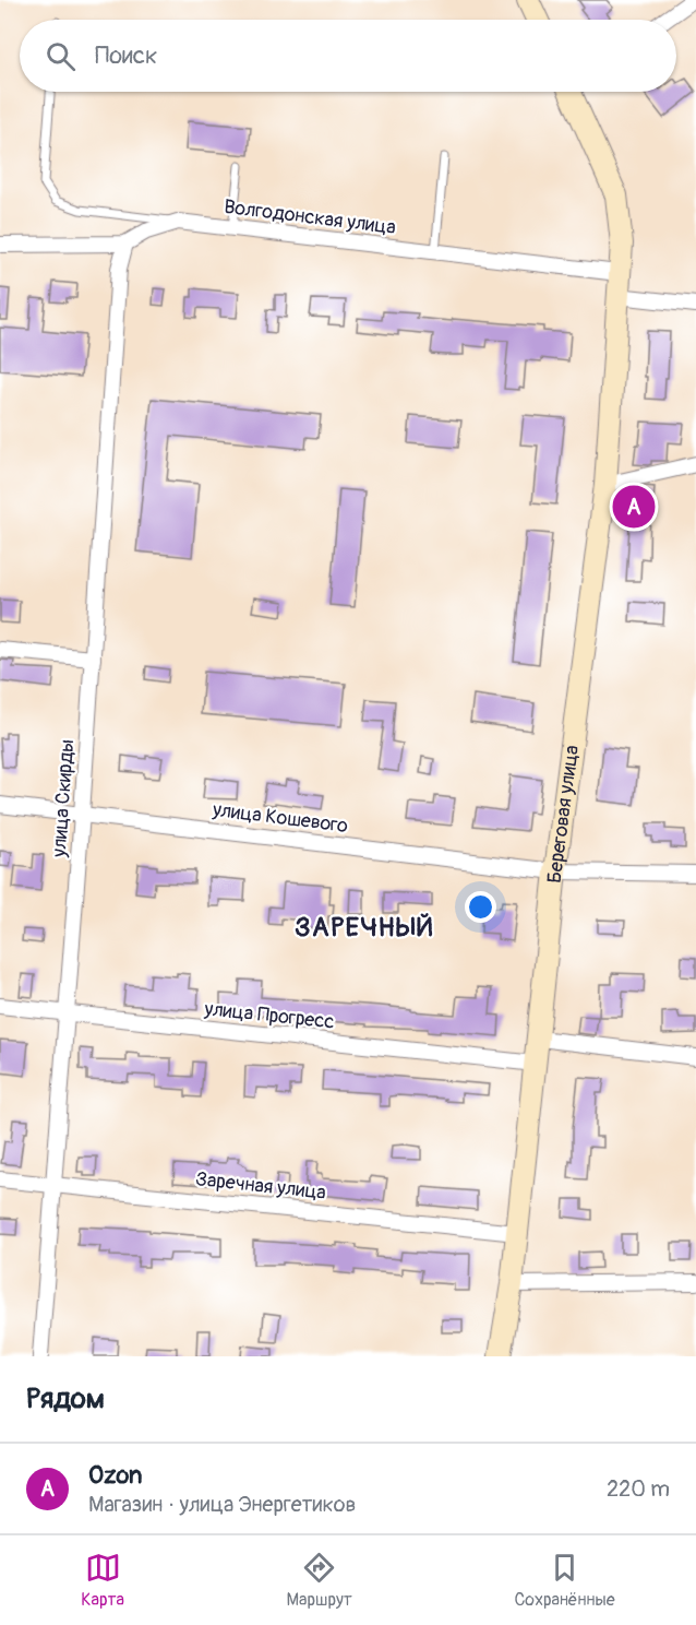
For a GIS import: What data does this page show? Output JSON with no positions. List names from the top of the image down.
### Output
{
  "streets": {
    "main road": ["Береговая улица"],
    "street": [
      "Волгодонская улица",
      "улица Скирды",
      "улица Кошевого",
      "улица Прогресс",
      "Заречная улица"
    ]
  },
  "crossings": [
    ["Волгодонская улица", "улица Скирды"],
    ["Волгодонская улица", "Береговая улица"],
    ["улица Скирды", "улица Кошевого"],
    ["улица Скирды", "улица Прогресс"],
    ["улица Скирды", "Заречная улица"],
    ["Береговая улица", "улица Кошевого"],
    ["Береговая улица", "улица Прогресс"],
    ["Береговая улица", "Заречная улица"]
  ],
  "districts": ["ЗАРЕЧНЫЙ"],
  "page": {
    "search": "Поиск",
    "pins": "A",
    "heading": "Рядом",
    "list": [
      {
        "mark": "A",
        "name": "Ozon",
        "note": "Магазин · улица Энергетиков",
        "value": "220 m"
      }
    ],
    "nav": ["Карта", "Маршрут", "Сохранённые"]
  }
}
